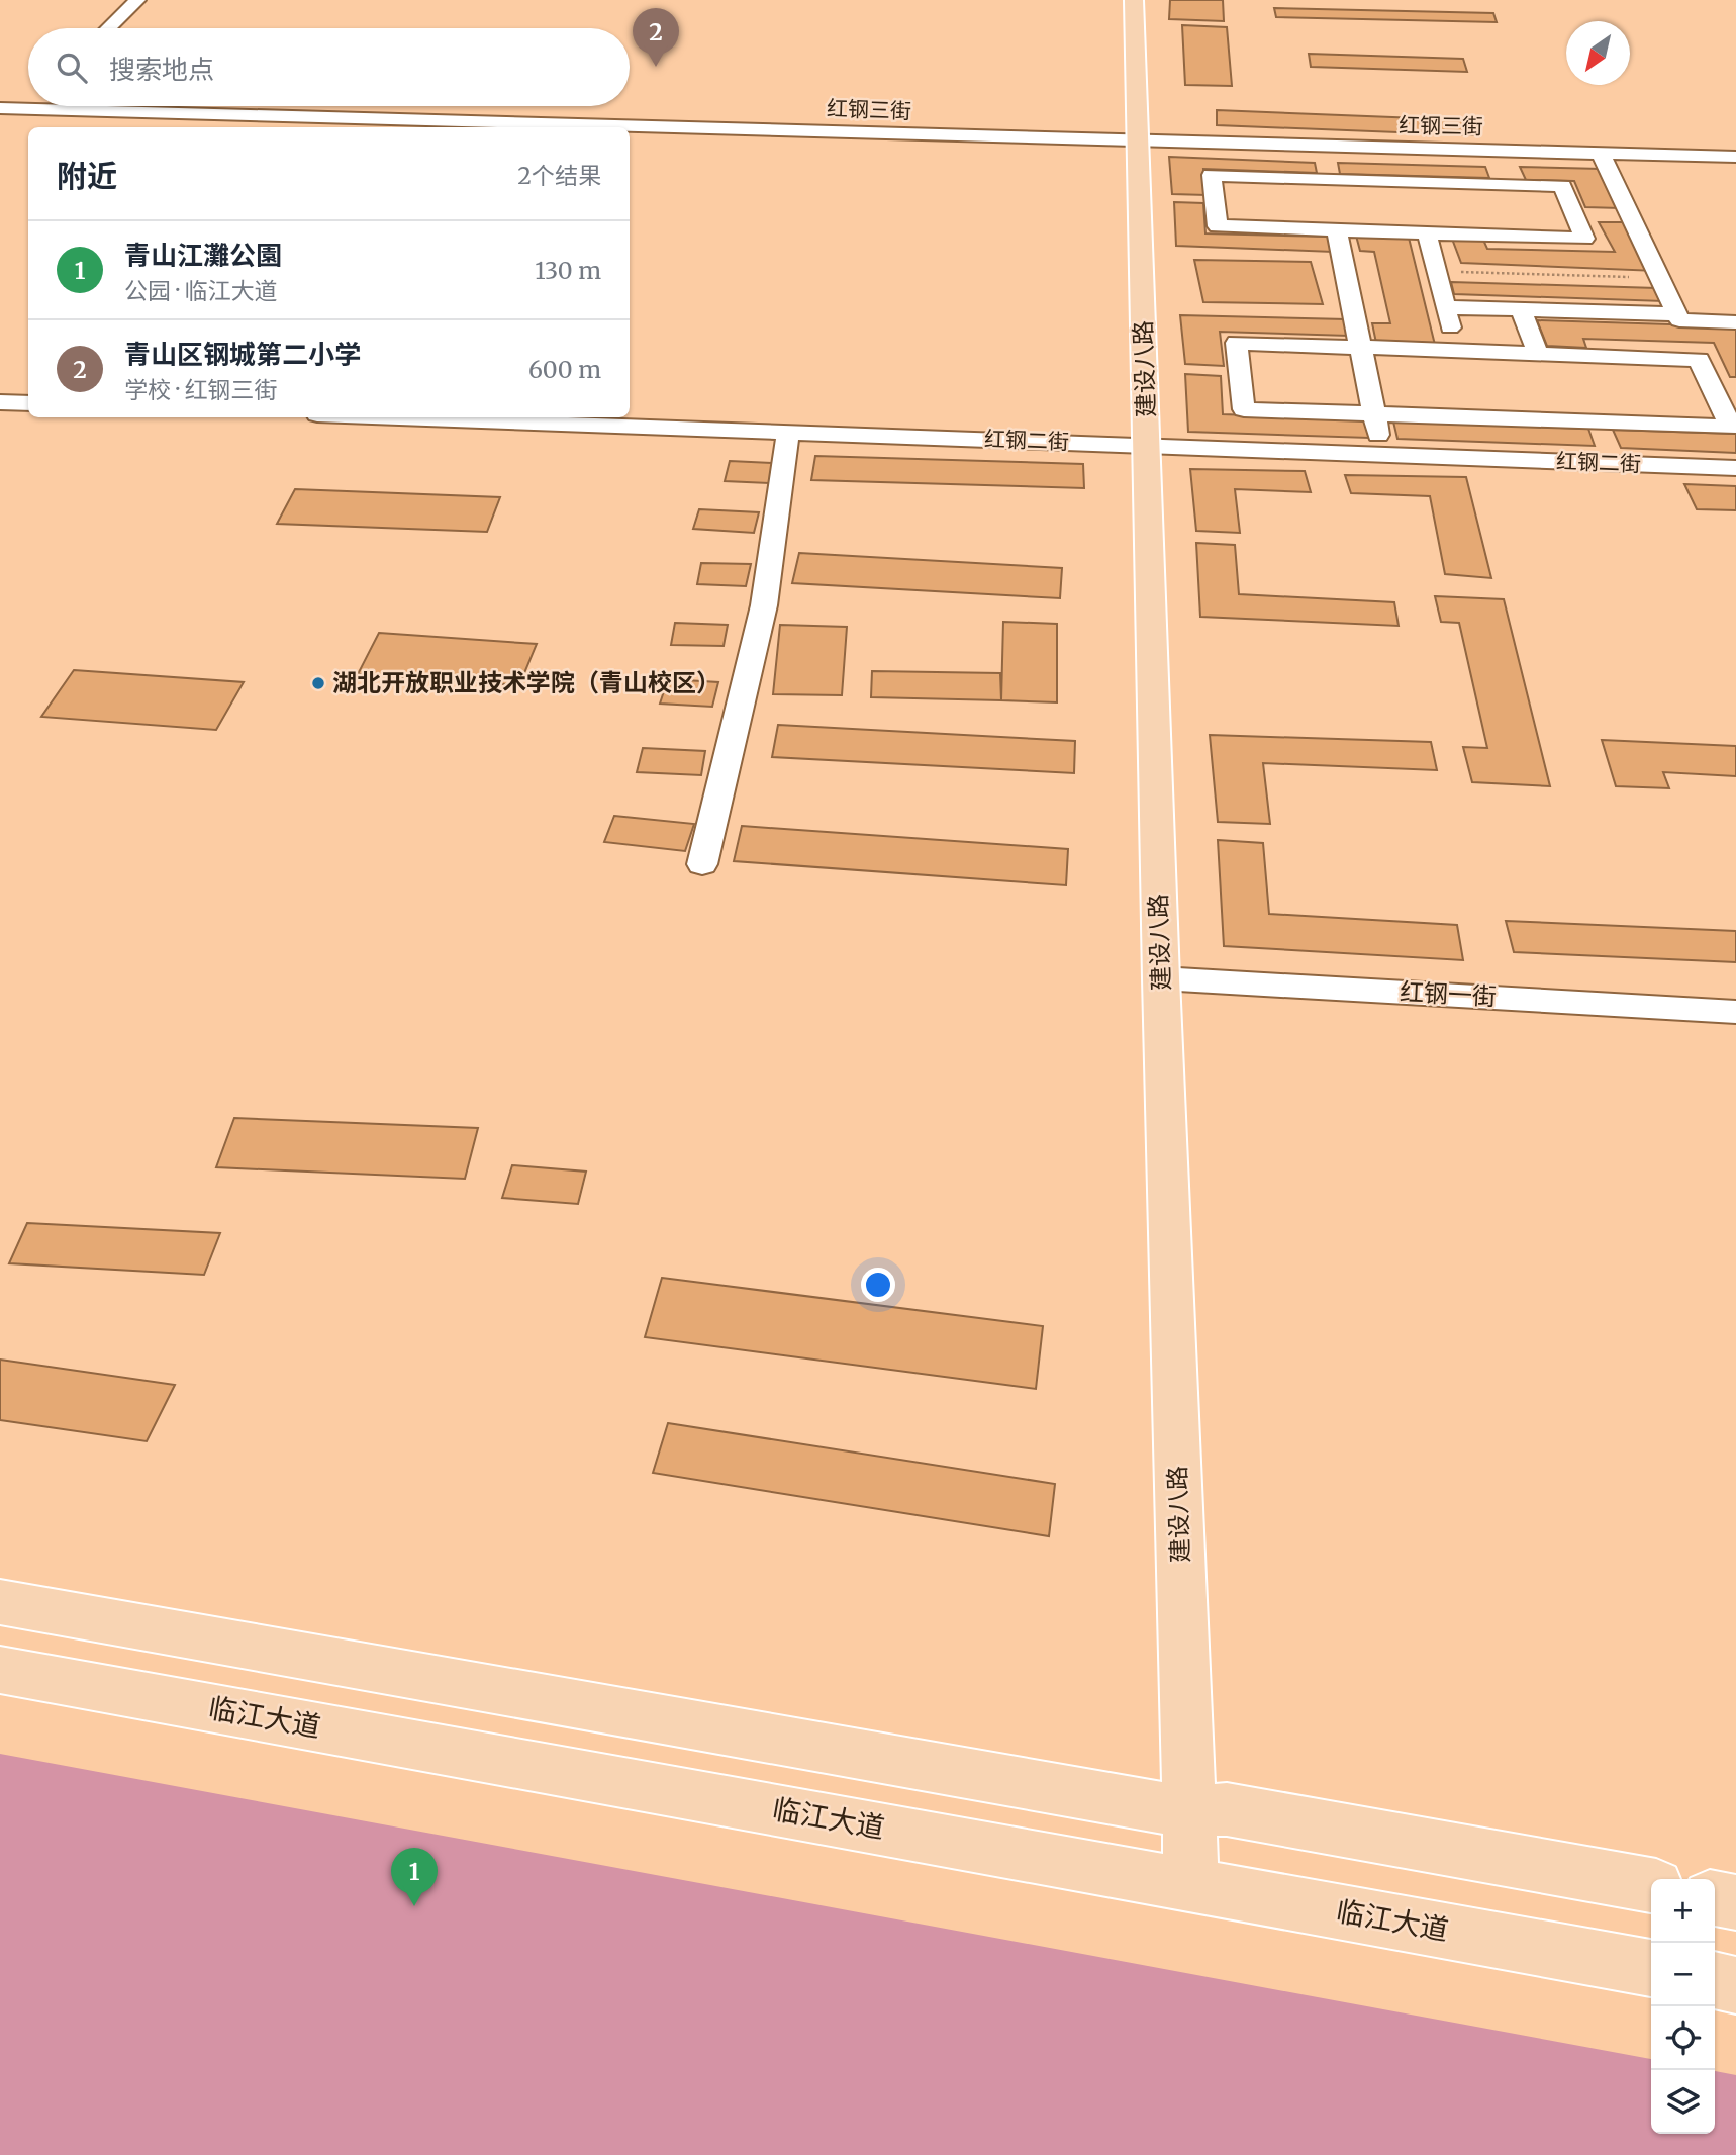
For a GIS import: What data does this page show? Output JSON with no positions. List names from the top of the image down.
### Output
{
  "streets": {
    "main road": ["建设八路", "临江大道"],
    "street": ["红钢三街", "红钢二街", "红钢一街"]
  },
  "crossings": [
    ["红钢三街", "建设八路"],
    ["建设八路", "红钢二街"],
    ["建设八路", "红钢一街"],
    ["建设八路", "临江大道"]
  ],
  "places": ["湖北开放职业技术学院（青山校区）"],
  "north": "bottom left",
  "page": {
    "pins": ["2", "1"],
    "search": "搜索地点",
    "heading": ["附近", "2个结果"],
    "list": [
      {
        "mark": "1",
        "name": "青山江灘公園",
        "note": "公园 · 临江大道",
        "value": "130 m"
      },
      {
        "mark": "2",
        "name": "青山区钢城第二小学",
        "note": "学校 · 红钢三街",
        "value": "600 m"
      }
    ],
    "map_buttons": ["+", "−"]
  }
}
